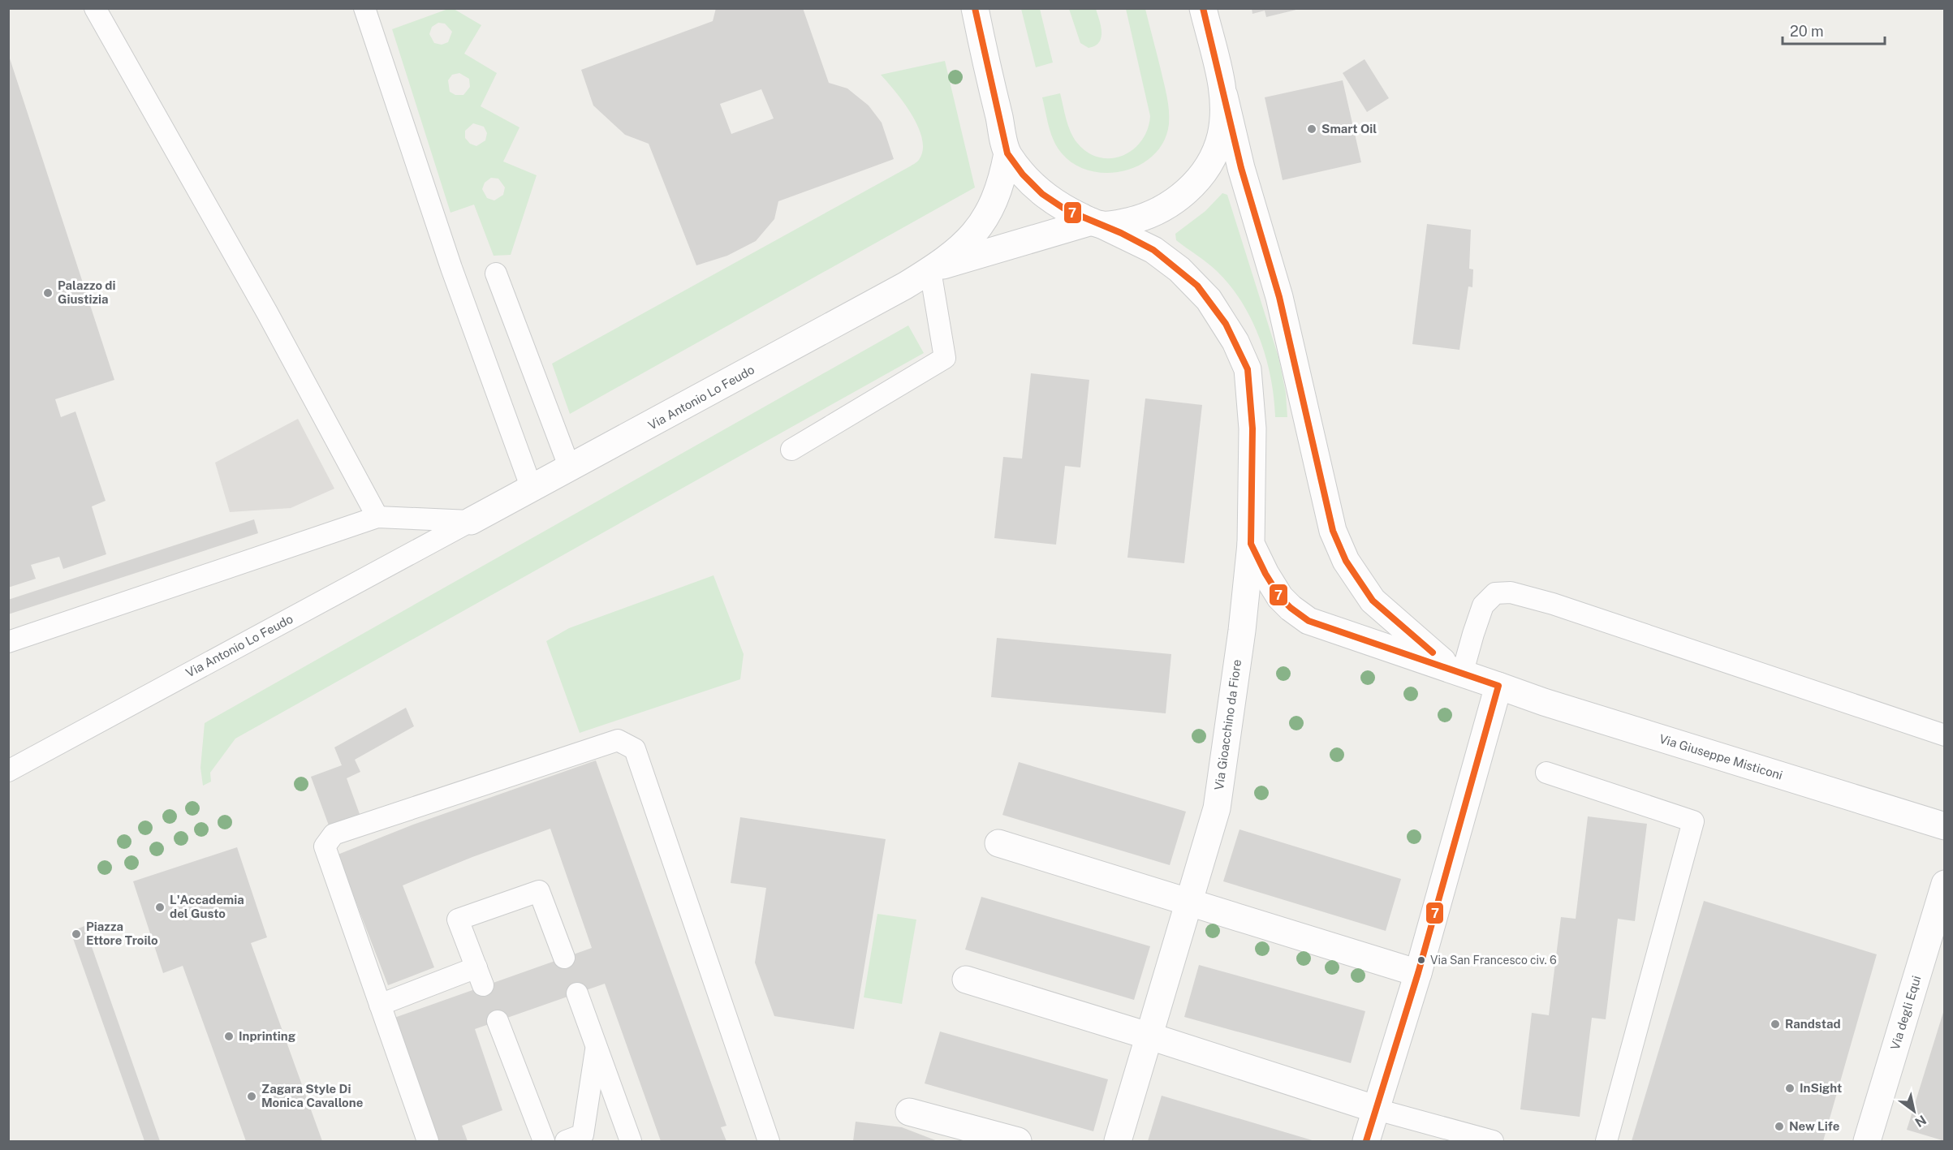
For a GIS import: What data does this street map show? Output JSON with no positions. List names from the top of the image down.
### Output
{
  "streets": {
    "street": [
      "Via Antonio Lo Feudo",
      "Via Gioacchino da Fiore",
      "Via Giuseppe Misticoni",
      "Via degli Equi"
    ]
  },
  "crossings": [
    ["Via Antonio Lo Feudo", "Via Gioacchino da Fiore"],
    ["Via Gioacchino da Fiore", "Via Giuseppe Misticoni"]
  ],
  "places": [
    "Smart Oil",
    "Palazzo di Giustizia",
    "L'Accademia del Gusto",
    "Piazza Ettore Troilo",
    "Via San Francesco civ. 6",
    "Randstad",
    "Inprinting",
    "InSight",
    "Zagara Style Di Monica Cavallone",
    "New Life"
  ],
  "lines": ["transit line 7"],
  "scale_bar": "20 m",
  "north": "bottom right"
}
